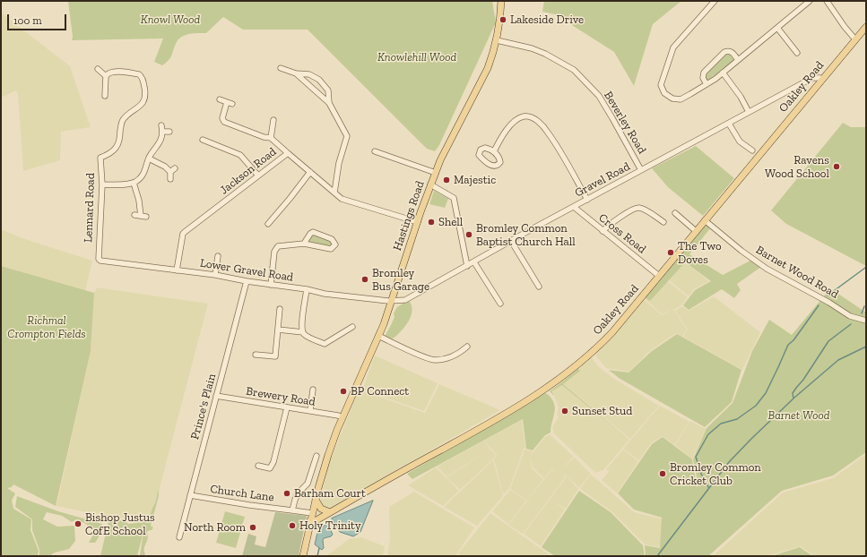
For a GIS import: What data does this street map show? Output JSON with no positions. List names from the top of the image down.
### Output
{
  "streets": {
    "main road": ["Oakley Road", "Hastings Road"],
    "street": [
      "Beverley Road",
      "Jackson Road",
      "Gravel Road",
      "Lennard Road",
      "Cross Road",
      "Lower Gravel Road",
      "Barnet Wood Road",
      "Brewery Road",
      "Prince's Plain",
      "Church Lane"
    ]
  },
  "crossings": [
    ["Oakley Road", "Gravel Road"],
    ["Oakley Road", "Hastings Road"],
    ["Oakley Road", "Cross Road"],
    ["Oakley Road", "Barnet Wood Road"],
    ["Beverley Road", "Gravel Road"],
    ["Beverley Road", "Hastings Road"],
    ["Jackson Road", "Hastings Road"],
    ["Jackson Road", "Lower Gravel Road"],
    ["Gravel Road", "Hastings Road"],
    ["Gravel Road", "Cross Road"],
    ["Gravel Road", "Lower Gravel Road"],
    ["Lennard Road", "Lower Gravel Road"],
    ["Hastings Road", "Lower Gravel Road"],
    ["Hastings Road", "Brewery Road"],
    ["Hastings Road", "Church Lane"],
    ["Lower Gravel Road", "Prince's Plain"],
    ["Brewery Road", "Prince's Plain"],
    ["Prince's Plain", "Church Lane"]
  ],
  "parks": [
    "Knowl Wood",
    "Knowlehill Wood",
    "Richmal Crompton Fields",
    "Barnet Wood"
  ],
  "places": [
    "Lakeside Drive",
    "Ravens Wood School",
    "Majestic",
    "Shell",
    "Bromley Common Baptist Church Hall",
    "The Two Doves",
    "Bromley Bus Garage",
    "BP Connect",
    "Sunset Stud",
    "Bromley Common Cricket Club",
    "Barham Court",
    "Bishop Justus CofE School",
    "Holy Trinity",
    "North Room"
  ],
  "scale_bar": "100 m"
}
